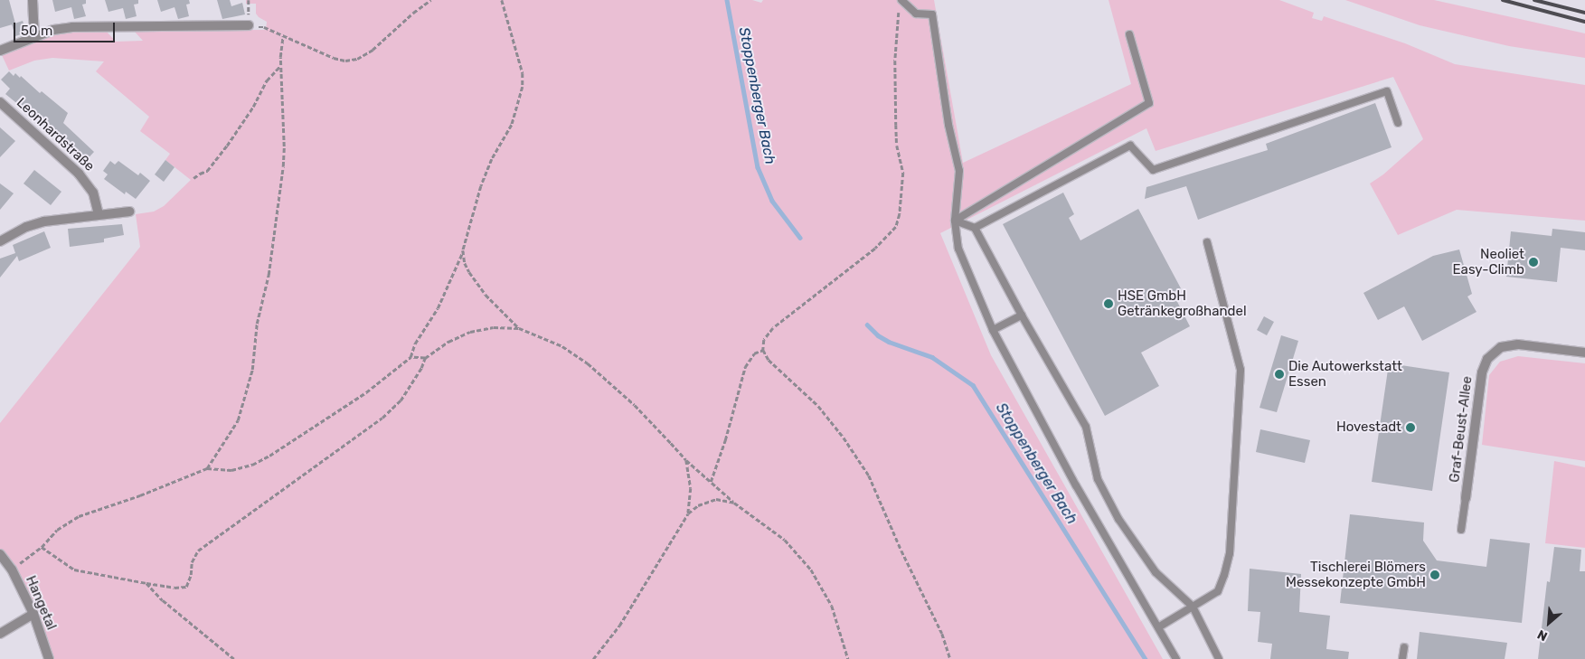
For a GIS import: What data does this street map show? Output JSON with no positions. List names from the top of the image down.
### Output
{
  "streets": {
    "street": ["Leonhardstraße", "Graf-Beust-Allee", "Hangetal"]
  },
  "water": ["Stoppenberger Bach"],
  "places": [
    "Neoliet Easy-Climb",
    "HSE GmbH Getränkegroßhandel",
    "Die Autowerkstatt Essen",
    "Hovestadt",
    "Tischlerei Blömers Messekonzepte GmbH"
  ],
  "scale_bar": "50 m",
  "north": "bottom left"
}
